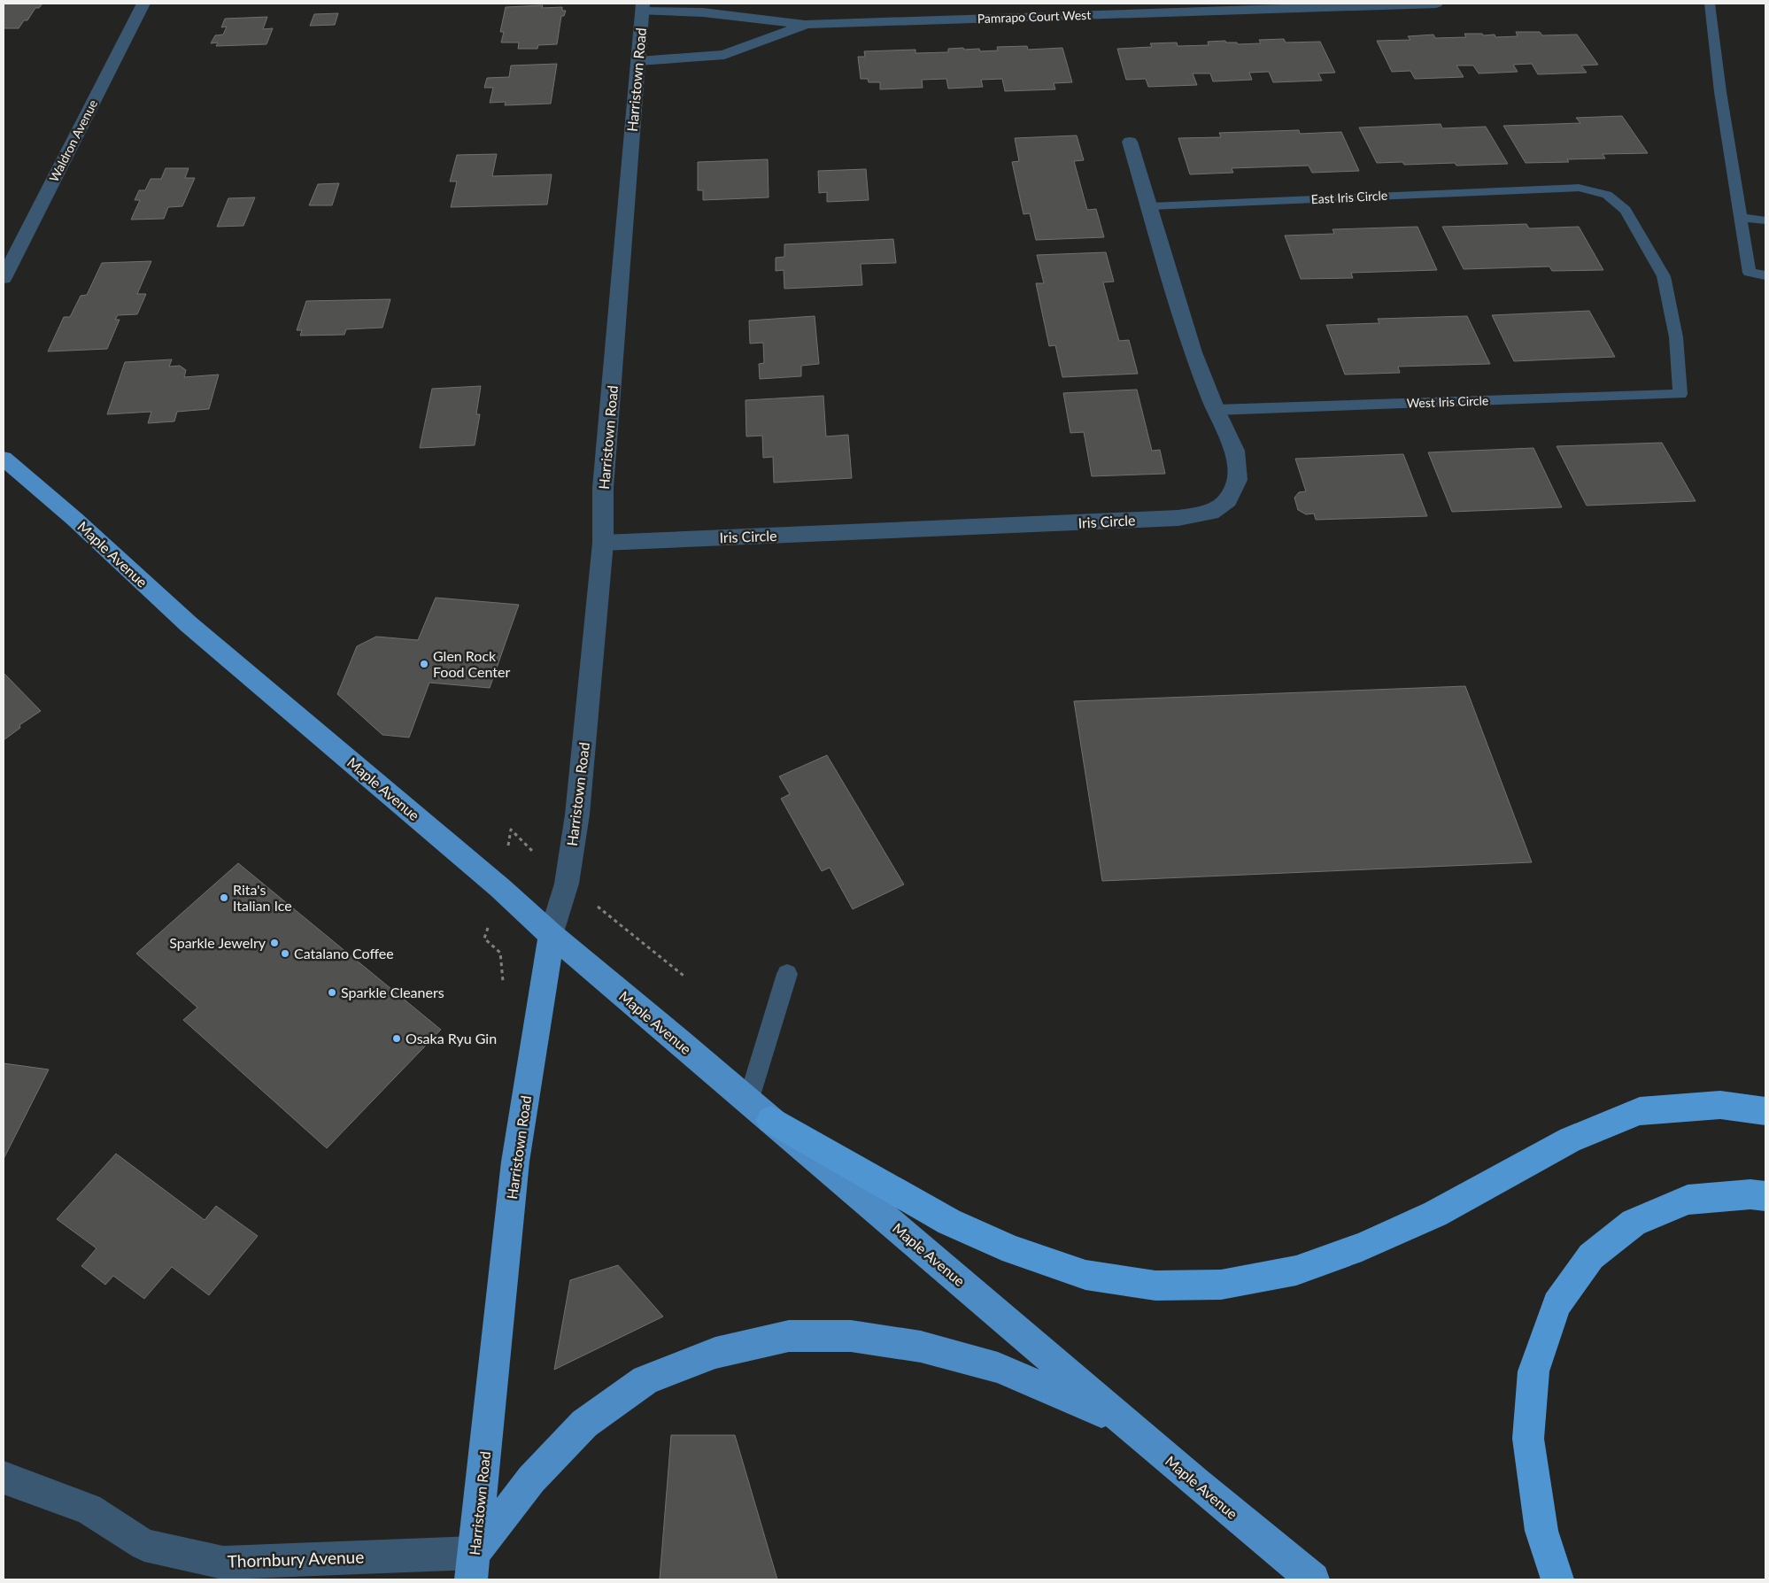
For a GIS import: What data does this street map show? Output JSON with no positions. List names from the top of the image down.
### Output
{
  "streets": {
    "main road": ["Harristown Road", "Maple Avenue"],
    "street": [
      "Pamrapo Court West",
      "Waldron Avenue",
      "Iris Circle",
      "Thornbury Avenue"
    ],
    "lane": ["East Iris Circle", "West Iris Circle"]
  },
  "crossings": [
    ["Pamrapo Court West", "Harristown Road"],
    ["Harristown Road", "Iris Circle"],
    ["Harristown Road", "Maple Avenue"],
    ["Harristown Road", "Thornbury Avenue"],
    ["East Iris Circle", "West Iris Circle"],
    ["East Iris Circle", "Iris Circle"],
    ["West Iris Circle", "Iris Circle"]
  ],
  "places": [
    "Glen Rock Food Center",
    "Rita's Italian Ice",
    "Sparkle Jewelry",
    "Catalano Coffee",
    "Sparkle Cleaners",
    "Osaka Ryu Gin"
  ]
}
